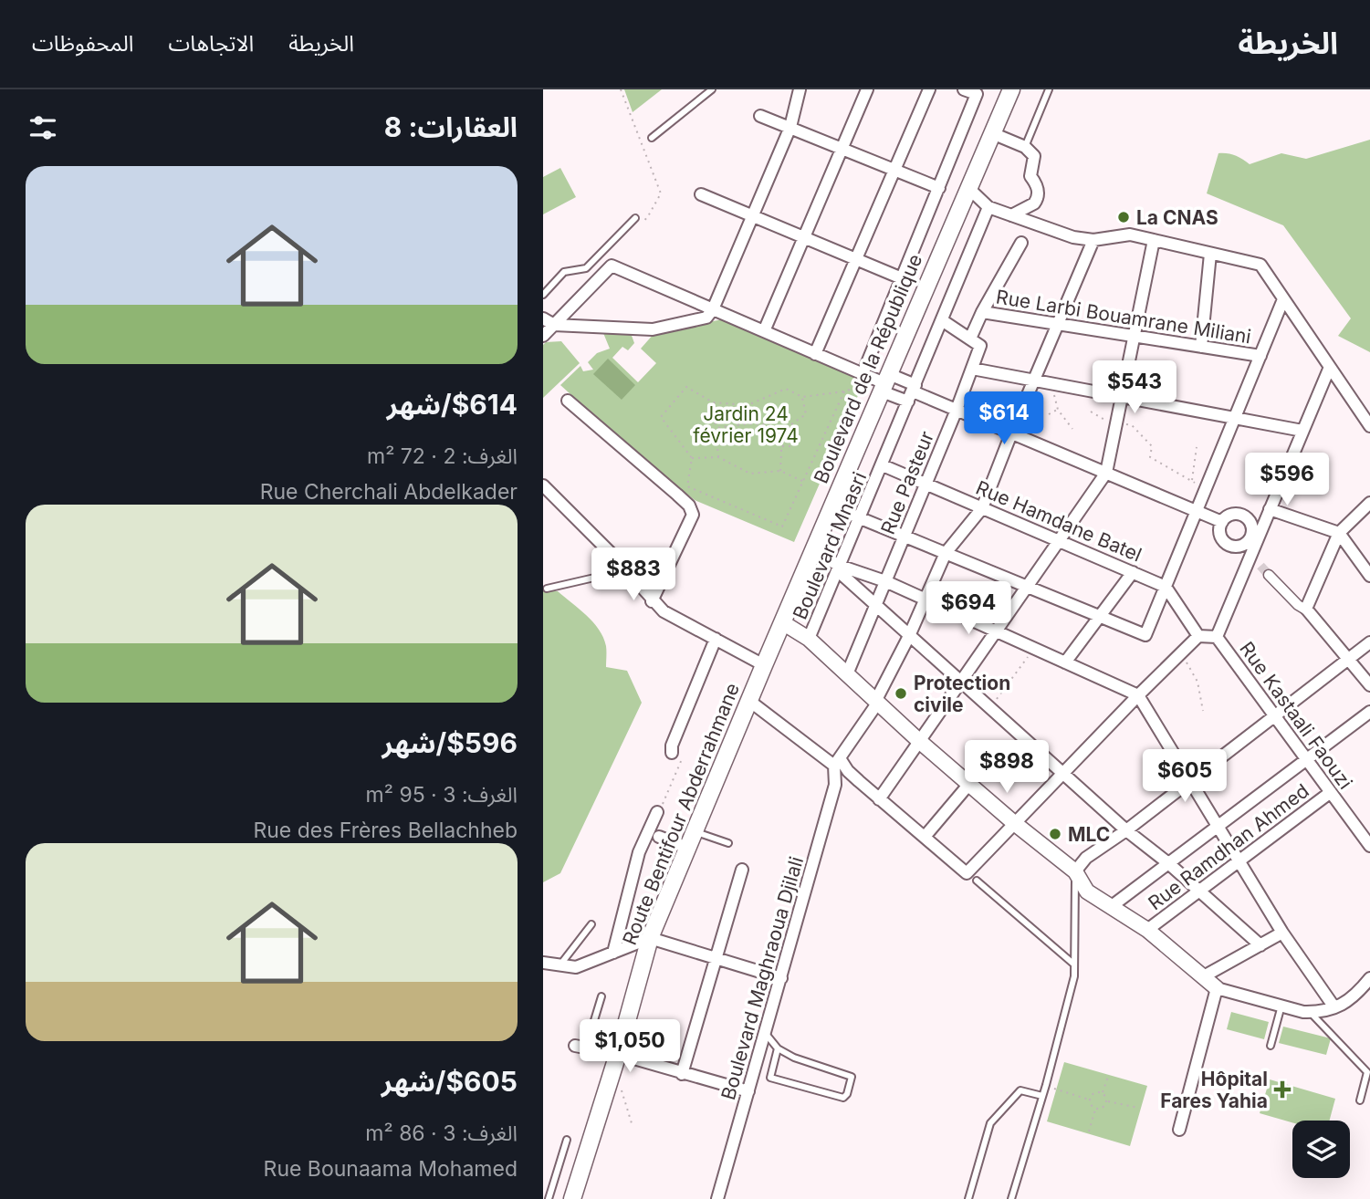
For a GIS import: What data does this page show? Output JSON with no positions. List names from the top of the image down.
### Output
{
  "streets": {
    "main road": ["Boulevard de la République", "Route Bentifour Abderrahmane"],
    "street": [
      "Rue Larbi Bouamrane Miliani",
      "Rue Pasteur",
      "Rue Hamdane Batel",
      "Boulevard Mnasri",
      "Rue Kastaali Faouzi",
      "Rue Ramdhan Ahmed",
      "Boulevard Maghraoua Djilali"
    ]
  },
  "crossings": [
    ["Boulevard de la République", "Route Bentifour Abderrahmane"],
    ["Rue Pasteur", "Rue Hamdane Batel"],
    ["Rue Hamdane Batel", "Boulevard Mnasri"],
    ["Rue Kastaali Faouzi", "Rue Ramdhan Ahmed"]
  ],
  "parks": ["Jardin 24 février 1974"],
  "places": {
    "other": ["La CNAS", "Protection civile", "MLC"],
    "health": ["Hôpital Fares Yahia"]
  },
  "page": {
    "header": "الخريطة",
    "nav": ["الخريطة", "الاتجاهات", "المحفوظات"],
    "heading": "العقارات: 8",
    "list": [
      {
        "name": "$614/شهر",
        "note": "الغرف: 2 · 72 m² · Rue Cherchali Abdelkader"
      },
      {
        "name": "$596/شهر",
        "note": "الغرف: 3 · 95 m² · Rue des Frères Bellachheb"
      },
      {
        "name": "$605/شهر",
        "note": "الغرف: 3 · 86 m² · Rue Bounaama Mohamed"
      }
    ],
    "price": [
      "$543",
      "$614",
      "$596",
      "$883",
      "$694",
      "$898",
      "$605",
      "$1,050"
    ]
  }
}
